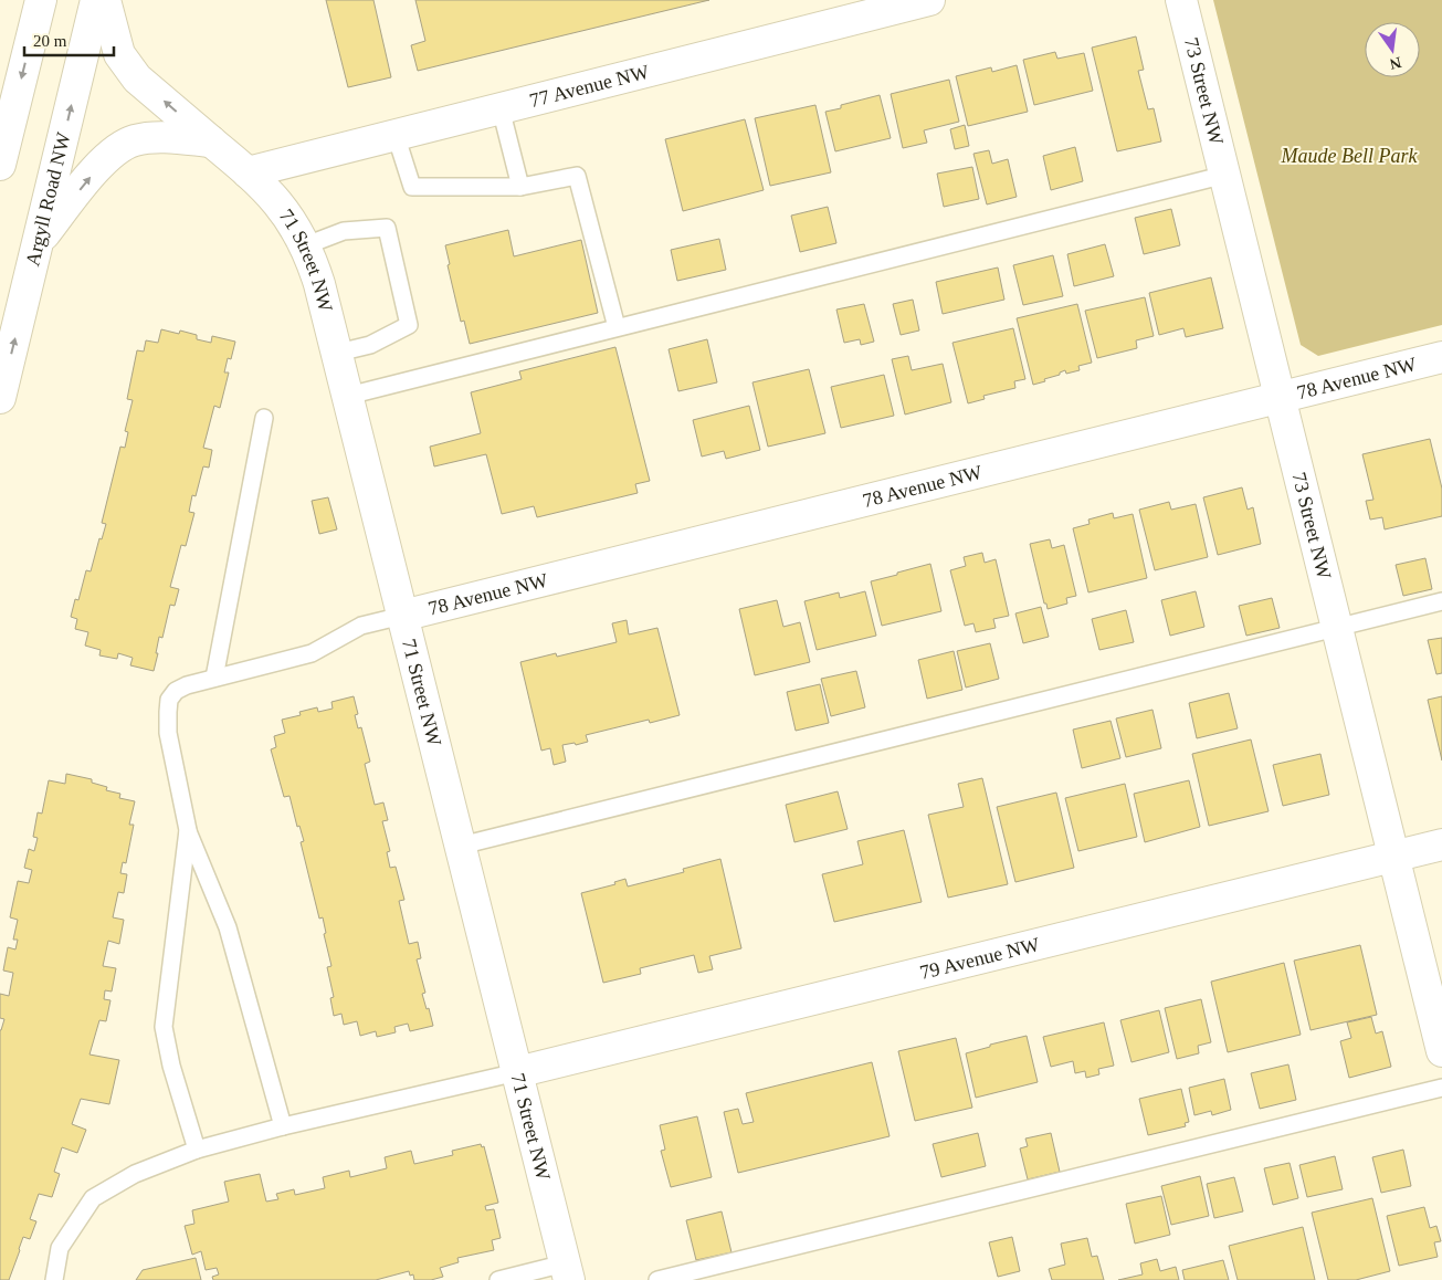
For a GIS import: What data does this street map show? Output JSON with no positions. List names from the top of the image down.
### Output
{
  "streets": {
    "street": [
      "77 Avenue NW",
      "73 Street NW",
      "Argyll Road NW",
      "71 Street NW",
      "78 Avenue NW",
      "79 Avenue NW"
    ]
  },
  "crossings": [
    ["77 Avenue NW", "71 Street NW"],
    ["73 Street NW", "78 Avenue NW"],
    ["73 Street NW", "79 Avenue NW"],
    ["71 Street NW", "78 Avenue NW"],
    ["71 Street NW", "79 Avenue NW"]
  ],
  "parks": ["Maude Bell Park"],
  "scale_bar": "20 m",
  "north": "bottom"
}
